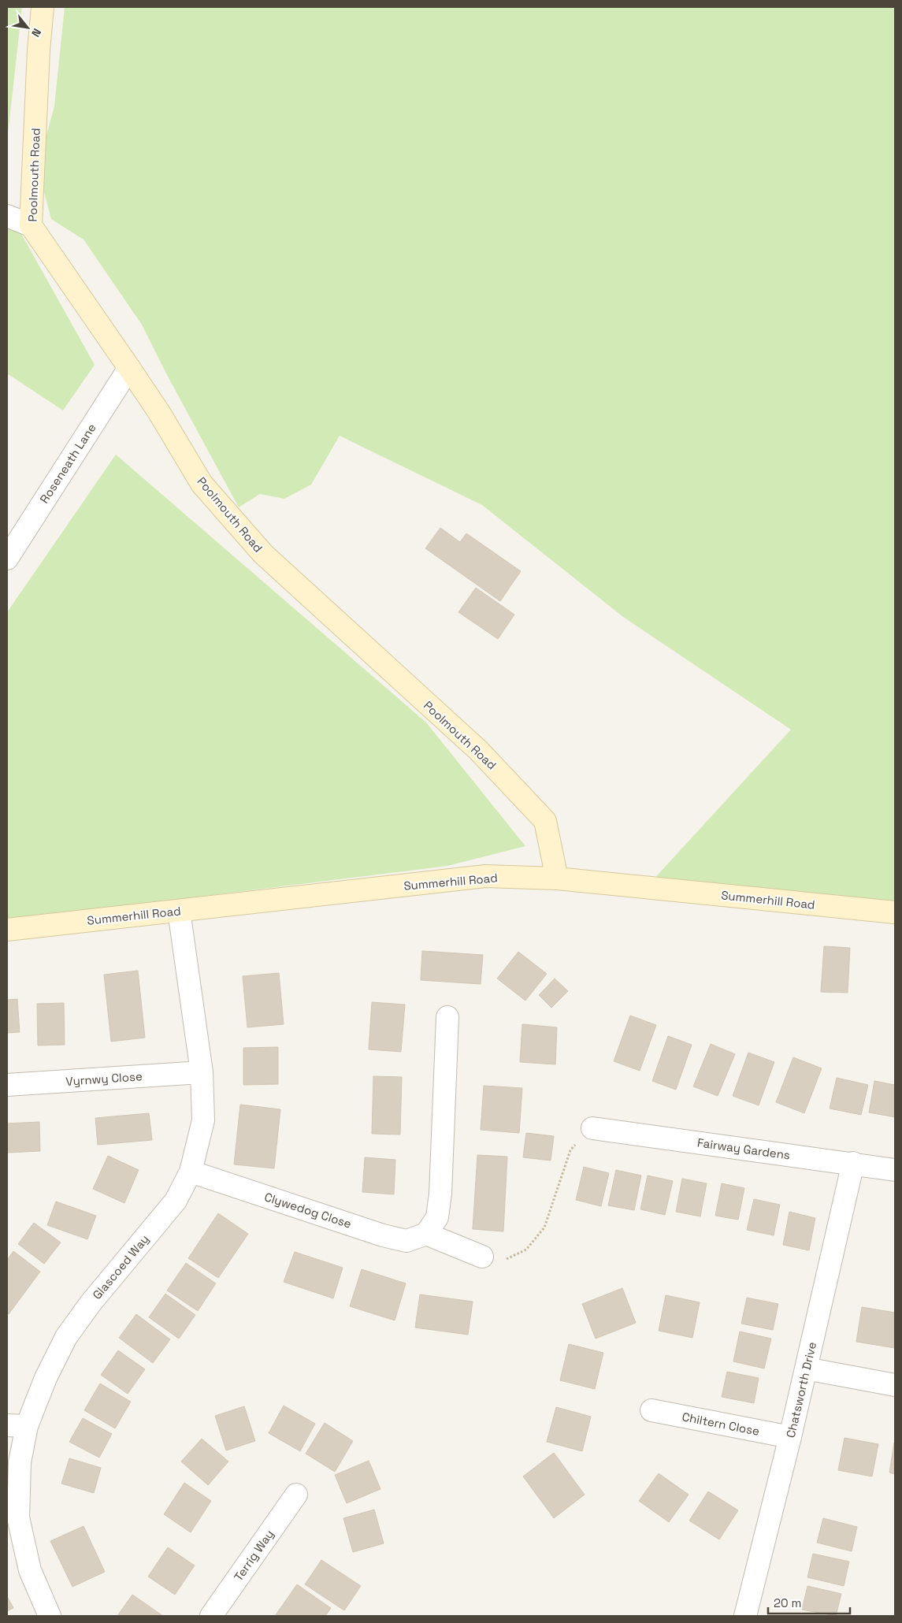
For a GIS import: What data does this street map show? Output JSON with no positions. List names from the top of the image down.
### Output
{
  "streets": {
    "street": [
      "Poolmouth Road",
      "Roseneath Lane",
      "Summerhill Road",
      "Vyrnwy Close",
      "Fairway Gardens",
      "Clywedog Close",
      "Glascoed Way",
      "Chatsworth Drive",
      "Chiltern Close",
      "Terrig Way"
    ]
  },
  "crossings": [
    ["Poolmouth Road", "Roseneath Lane"],
    ["Poolmouth Road", "Summerhill Road"],
    ["Summerhill Road", "Glascoed Way"],
    ["Vyrnwy Close", "Glascoed Way"],
    ["Fairway Gardens", "Chatsworth Drive"],
    ["Clywedog Close", "Glascoed Way"],
    ["Chatsworth Drive", "Chiltern Close"]
  ],
  "scale_bar": "20 m",
  "north": "bottom right"
}
